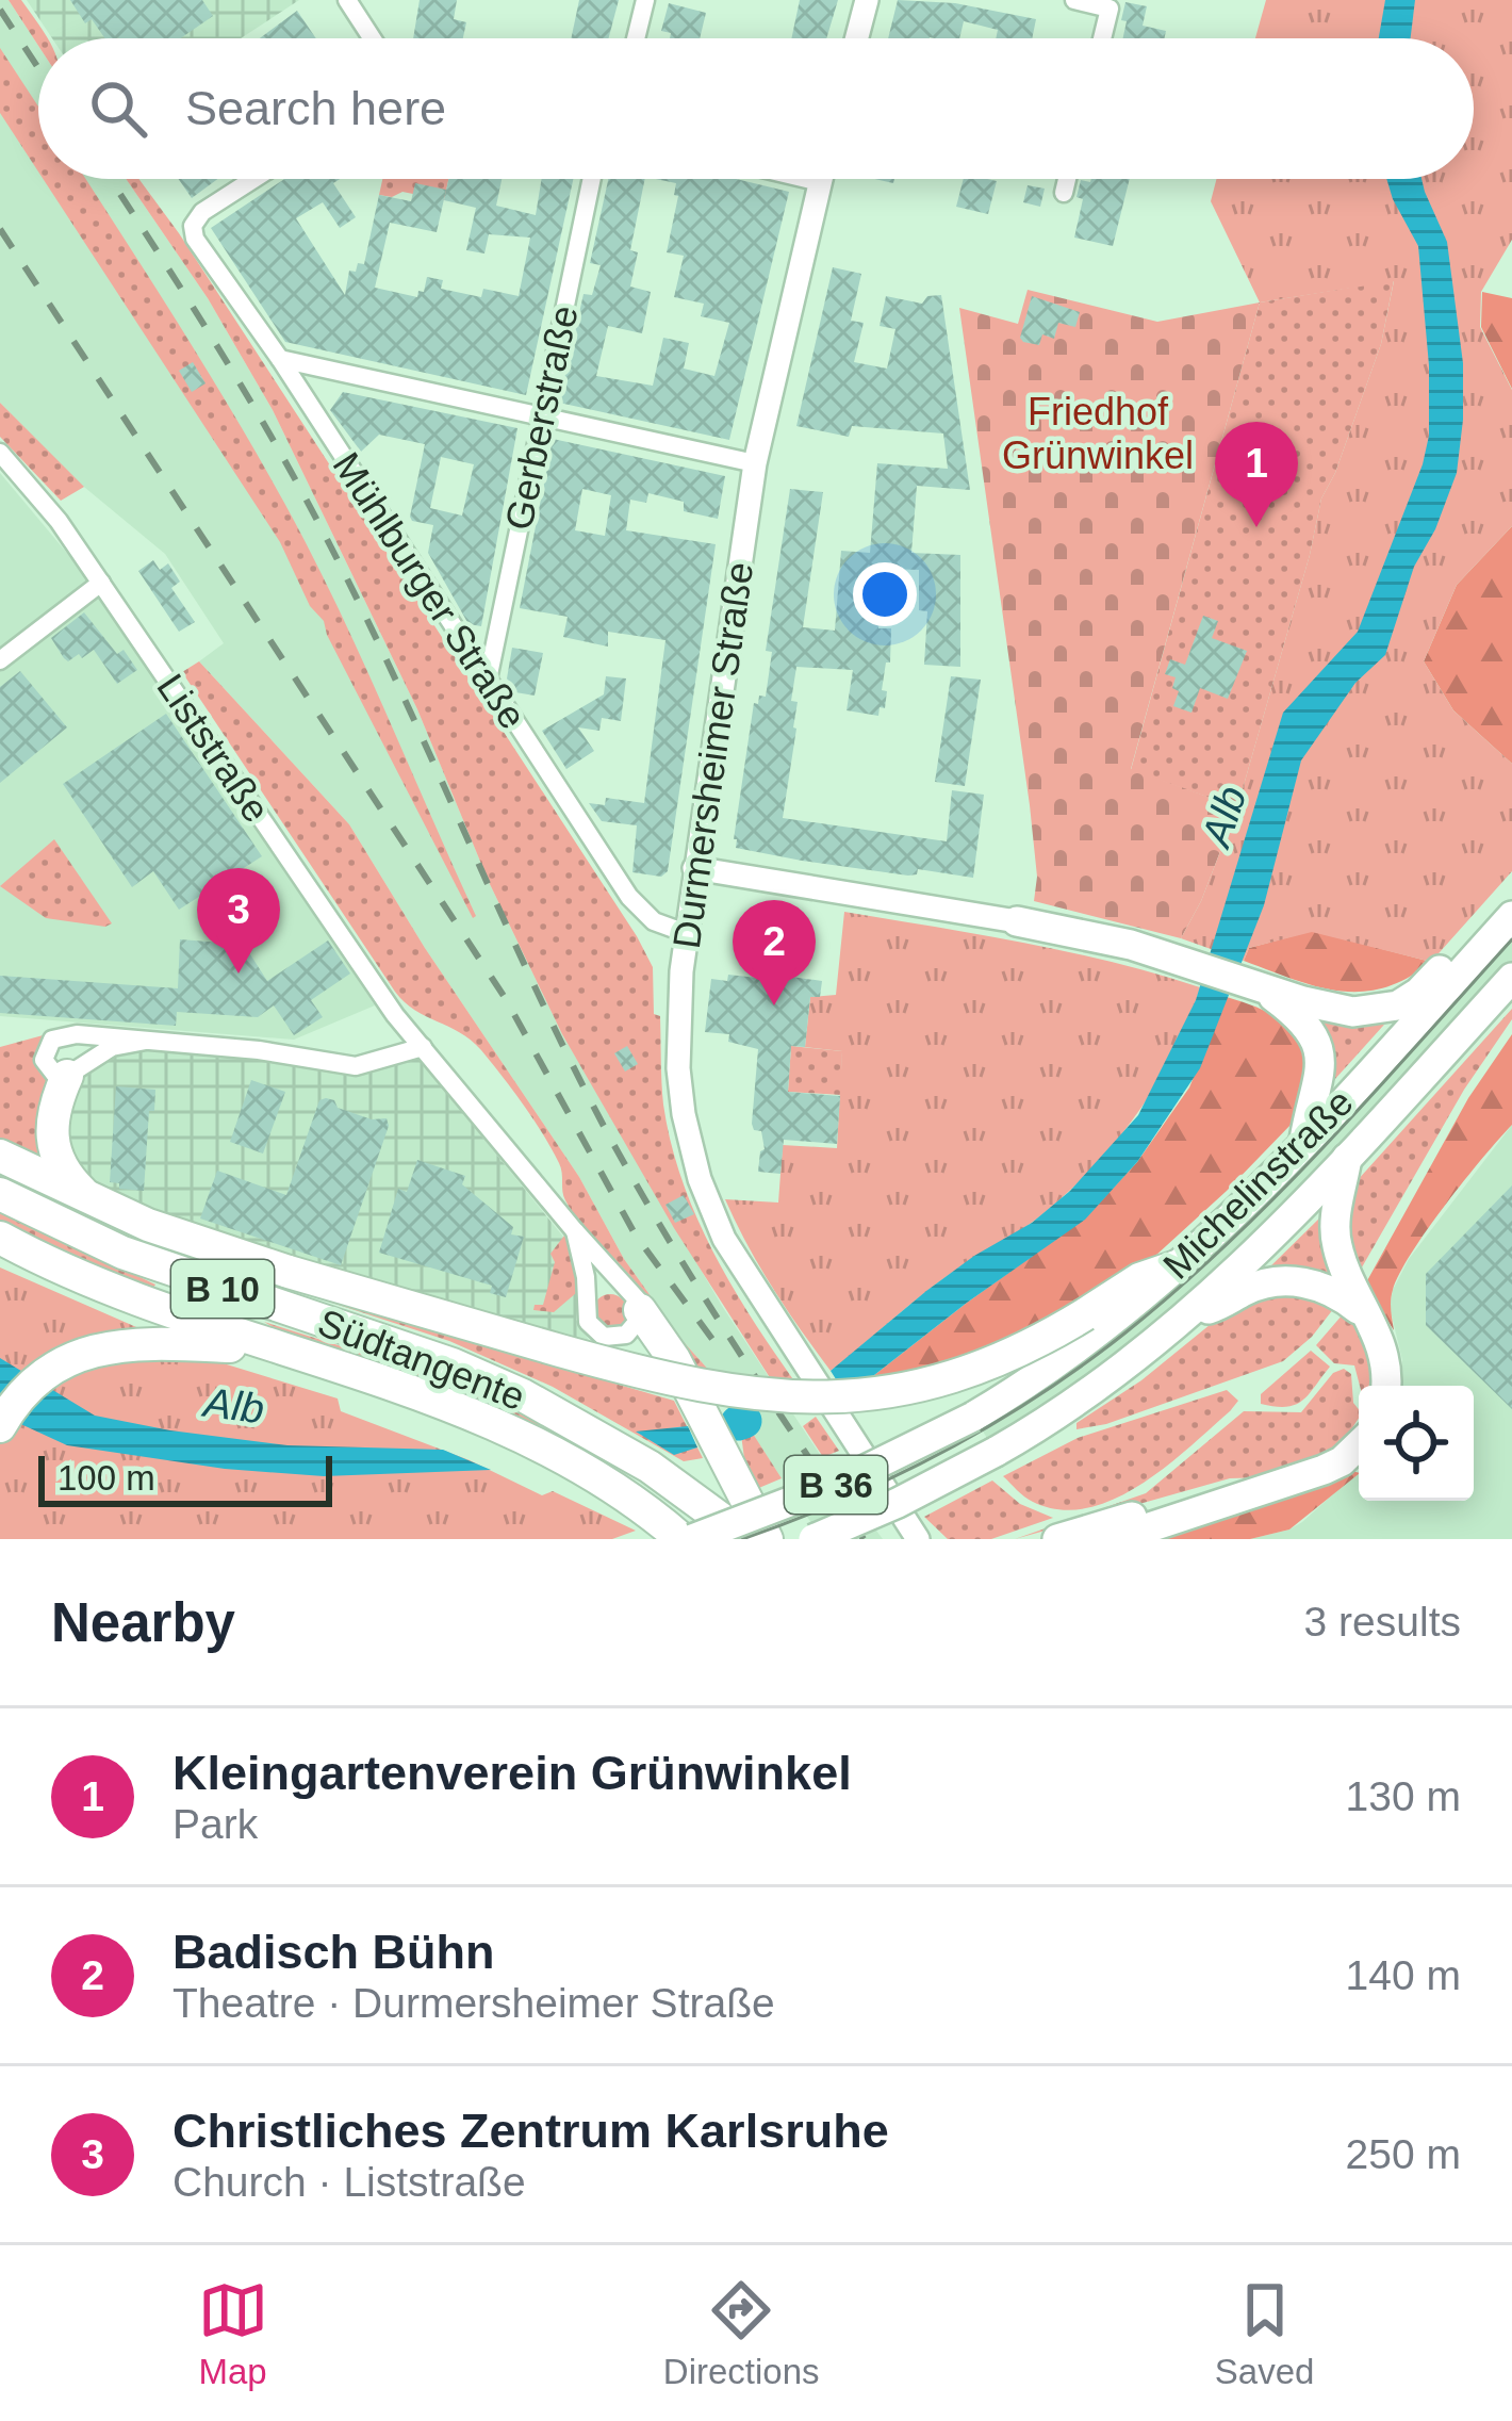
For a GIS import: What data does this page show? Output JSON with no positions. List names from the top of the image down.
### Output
{
  "streets": {
    "highway": ["B 10", "Südtangente"],
    "main road": ["Michelinstraße", "B 36"],
    "street": [
      "Gerberstraße",
      "Mühlburger Straße",
      "Liststraße",
      "Durmersheimer Straße"
    ]
  },
  "crossings": [
    ["Gerberstraße", "Mühlburger Straße"],
    ["Mühlburger Straße", "Durmersheimer Straße"],
    ["B 10", "Südtangente"]
  ],
  "water": ["Alb"],
  "parks": ["Friedhof Grünwinkel"],
  "scale_bar": "100 m",
  "page": {
    "search": "Search here",
    "pins": ["1", "3", "2"],
    "scale": "100 m",
    "heading": ["Nearby", "3 results"],
    "list": [
      {
        "mark": "1",
        "name": "Kleingartenverein Grünwinkel",
        "note": "Park",
        "value": "130 m"
      },
      {
        "mark": "2",
        "name": "Badisch Bühn",
        "note": "Theatre · Durmersheimer Straße",
        "value": "140 m"
      },
      {
        "mark": "3",
        "name": "Christliches Zentrum Karlsruhe",
        "note": "Church · Liststraße",
        "value": "250 m"
      }
    ],
    "nav": ["Map", "Directions", "Saved"]
  }
}
